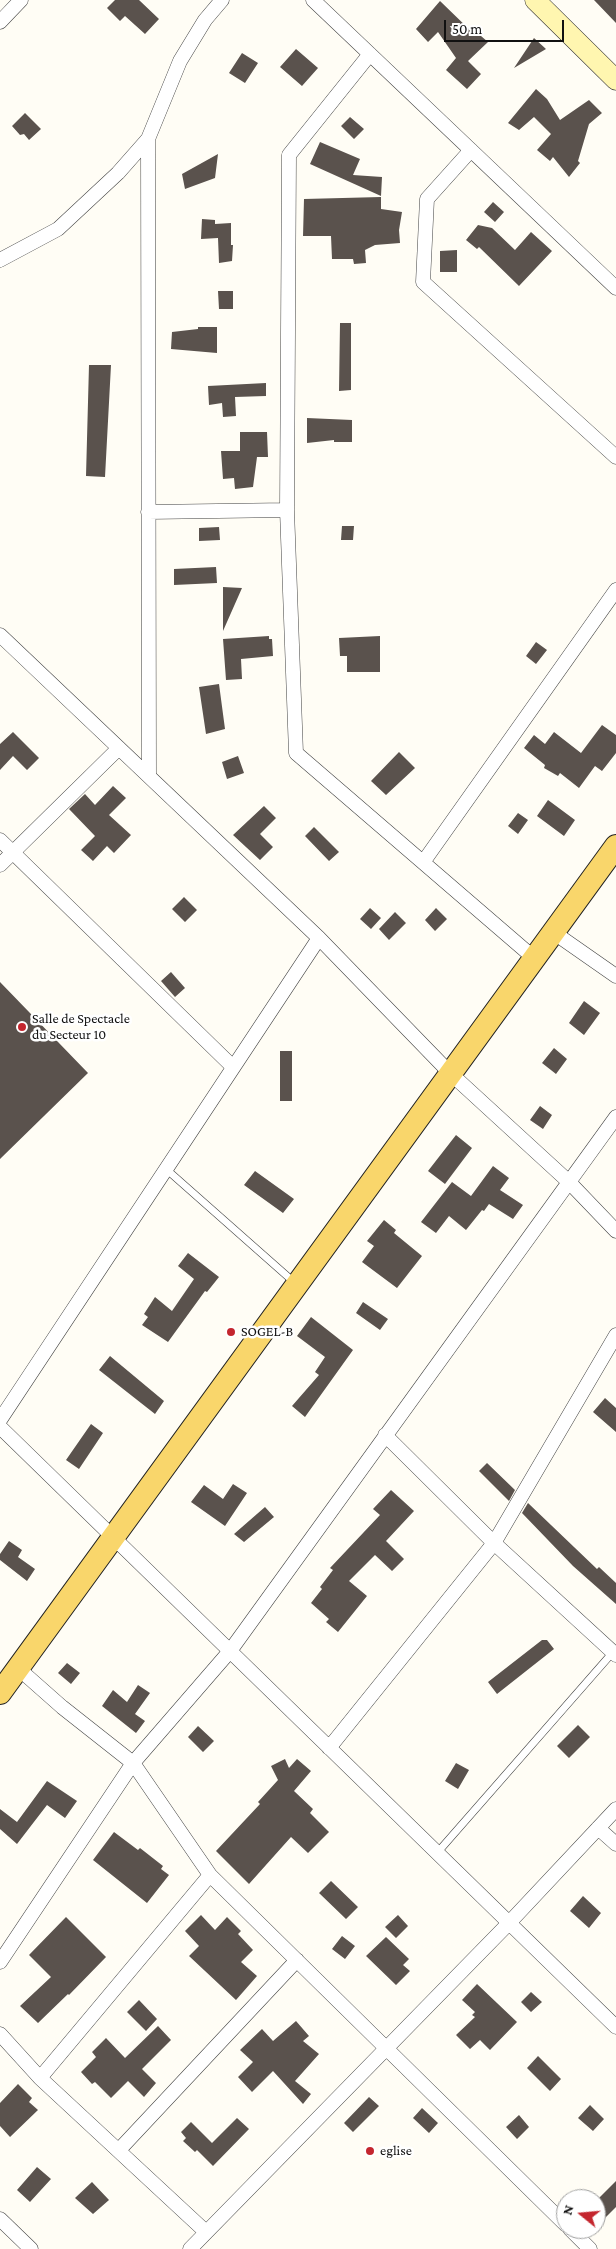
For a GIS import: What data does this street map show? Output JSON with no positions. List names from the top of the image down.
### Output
{
  "places": ["Salle de Spectacle du Secteur 10", "SOGEL-B", "eglise"],
  "scale_bar": "50 m",
  "north": "left"
}
